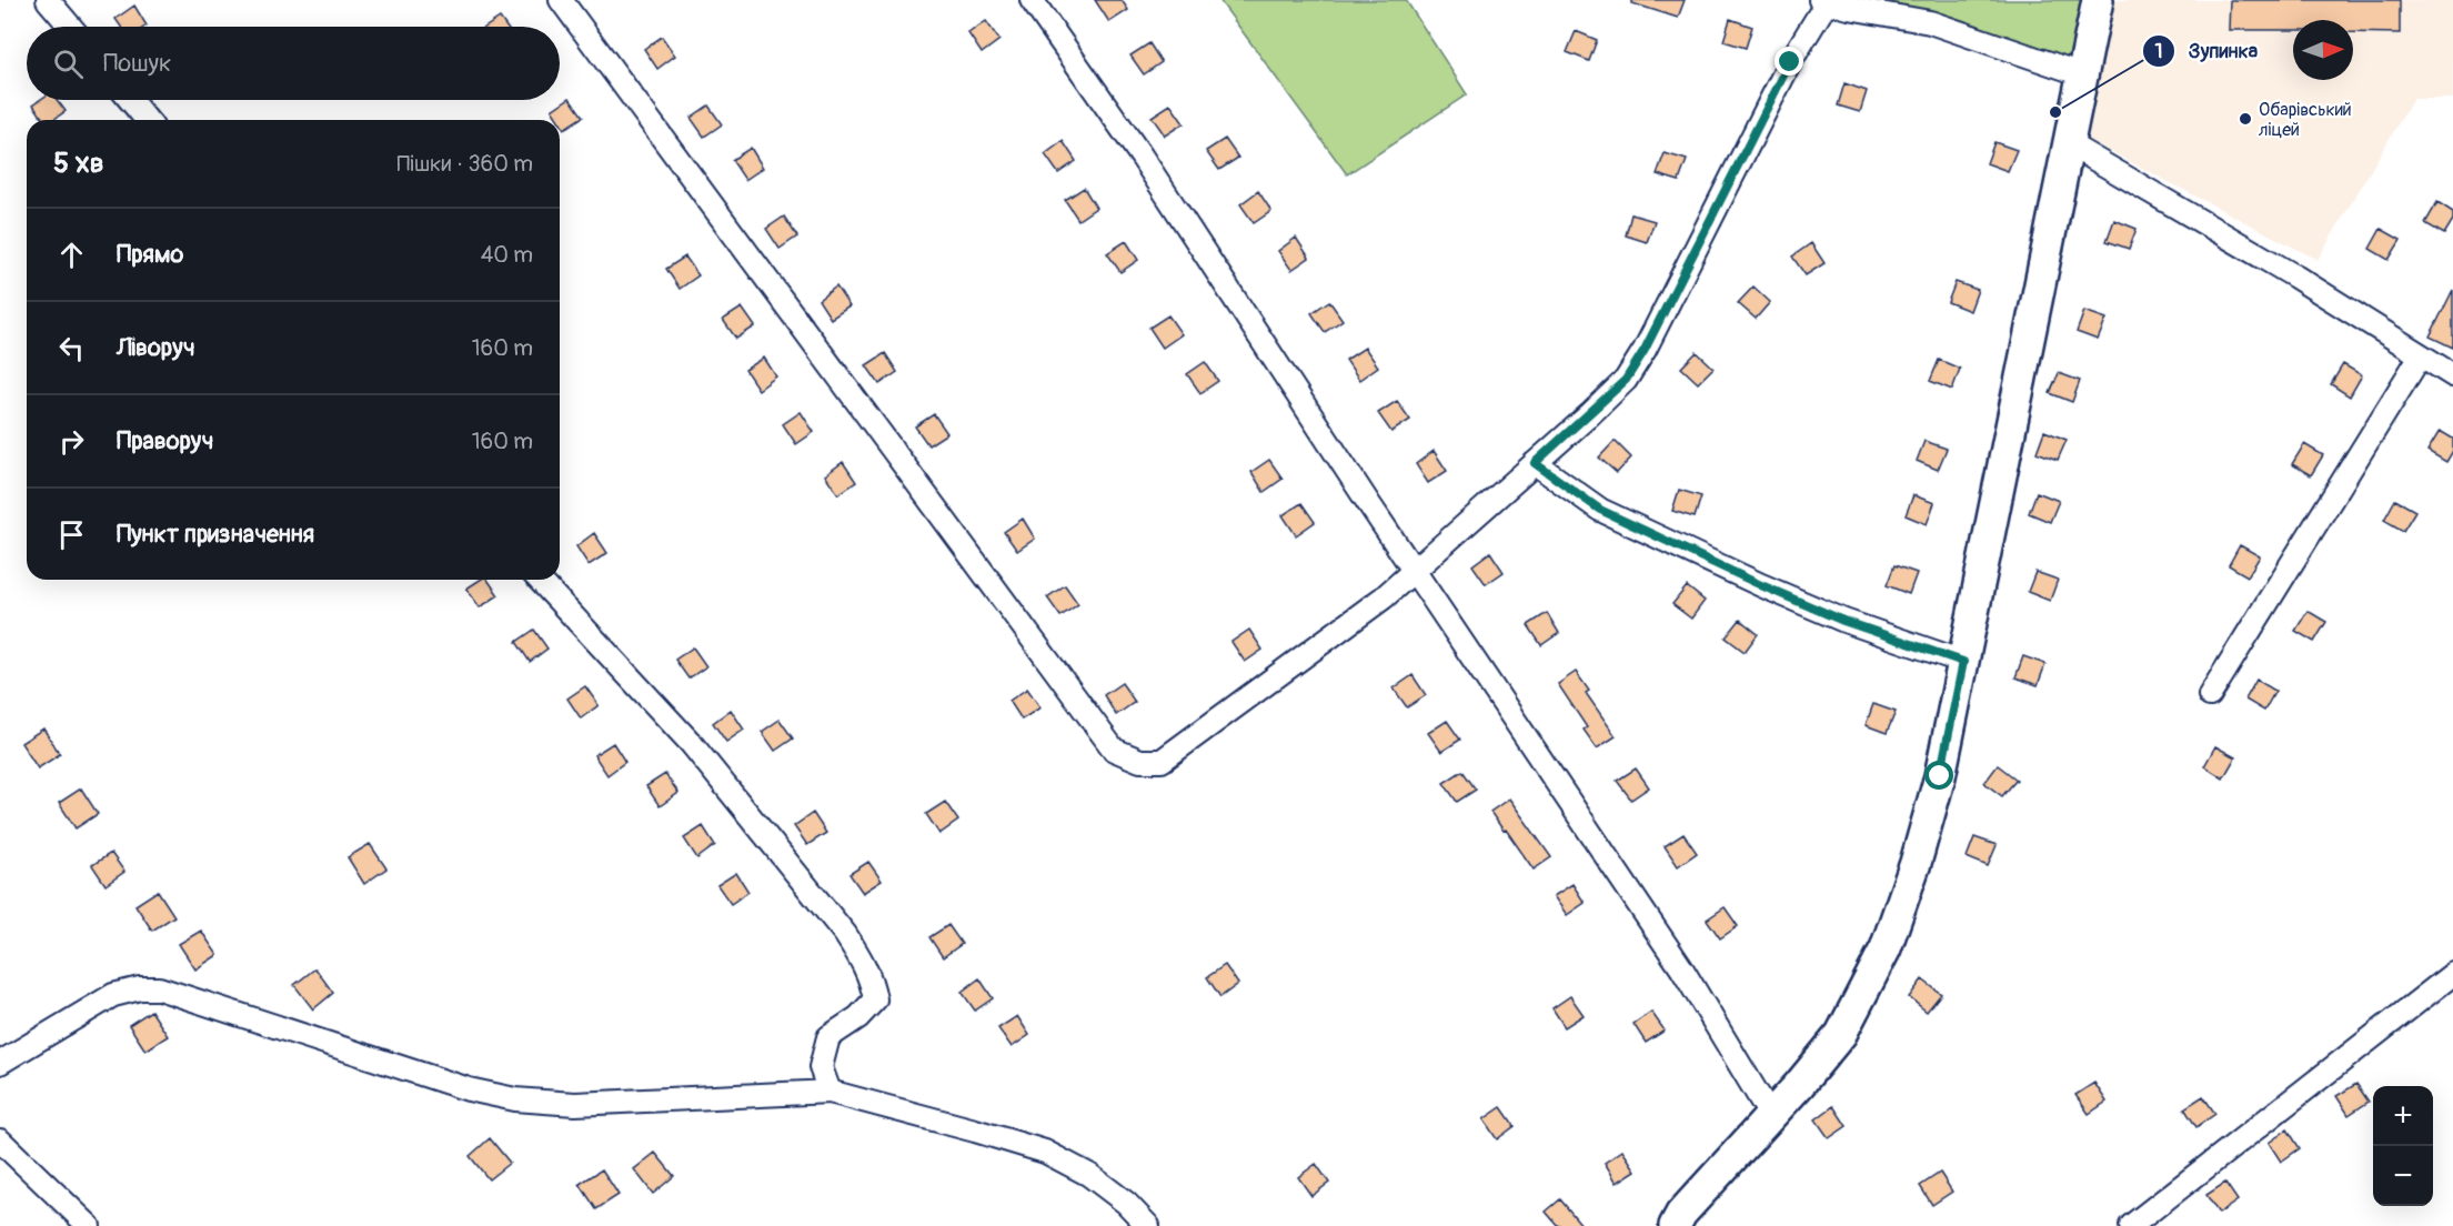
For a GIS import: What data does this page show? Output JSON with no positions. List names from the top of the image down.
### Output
{
  "places": ["Зупинка", "Обарівський ліцей"],
  "north": "right",
  "page": {
    "search": "Пошук",
    "heading": ["5 хв", "Пішки · 360 m"],
    "list": [
      ["Прямо", "40 m"],
      ["Ліворуч", "160 m"],
      ["Праворуч", "160 m"],
      "Пункт призначення"
    ],
    "map_buttons": ["+", "−"]
  }
}
